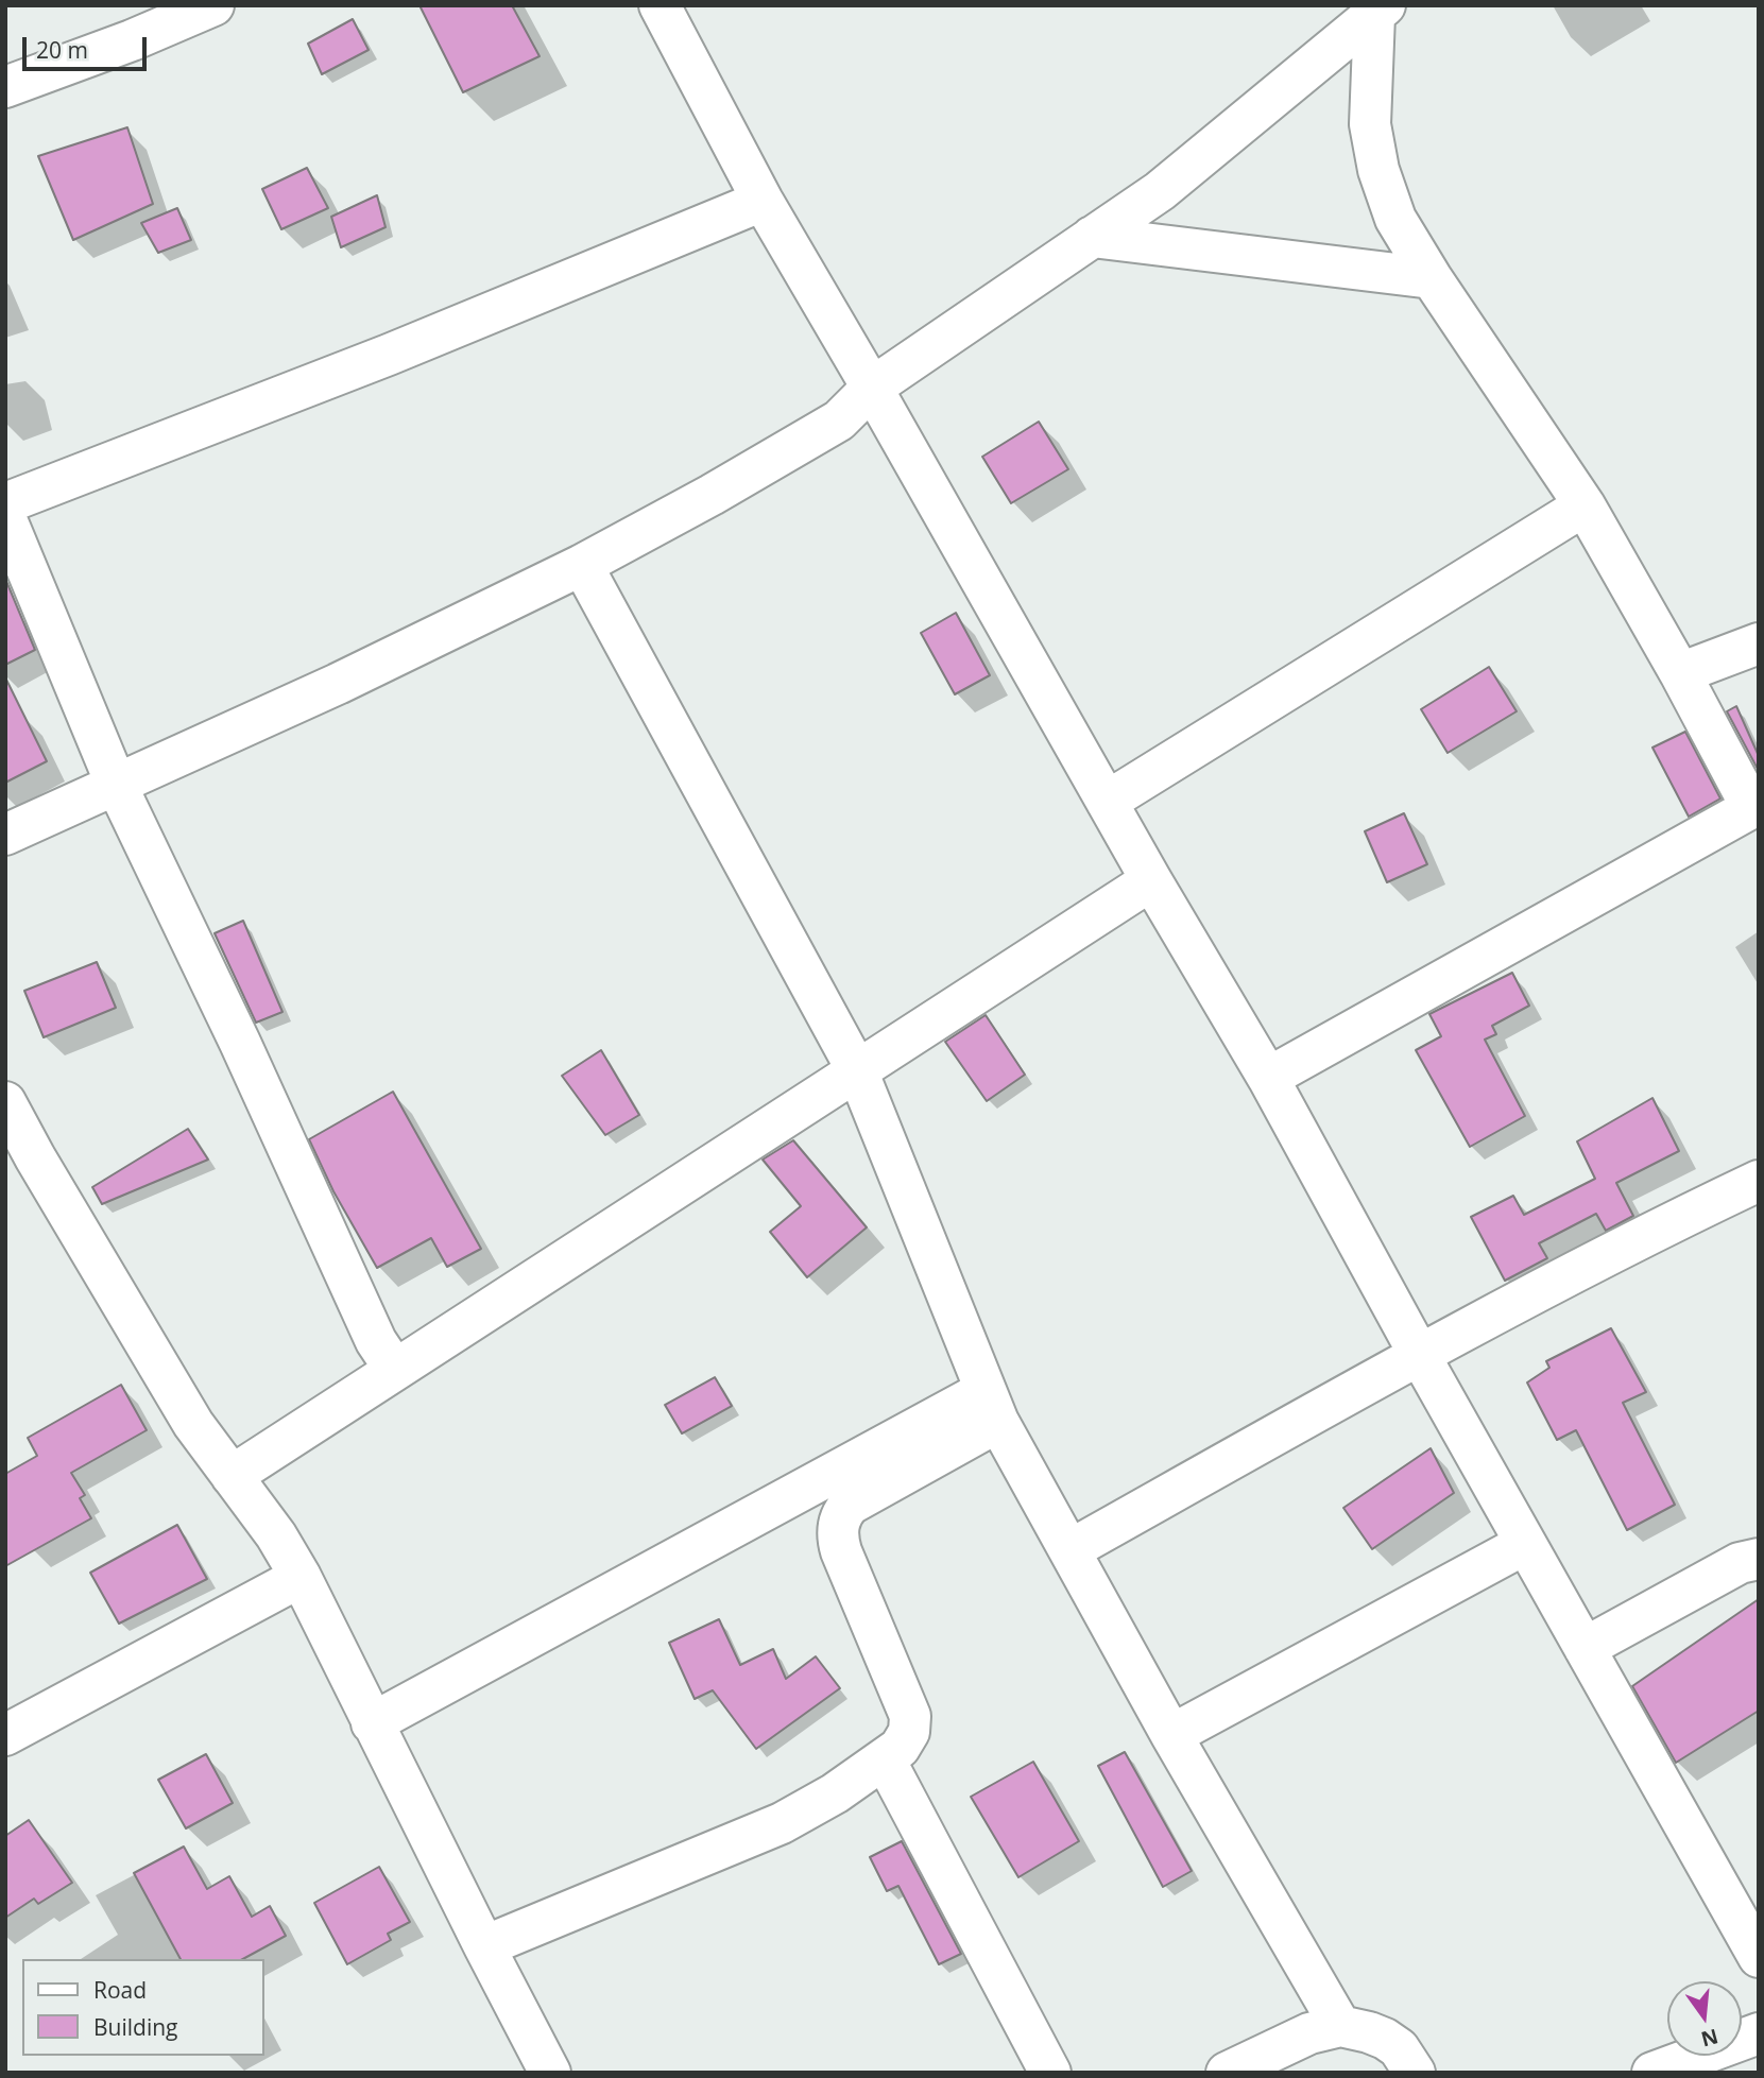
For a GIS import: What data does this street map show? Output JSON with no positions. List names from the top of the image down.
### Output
{
  "legend": ["Road", "Building"],
  "scale_bar": "20 m",
  "north": "bottom"
}
